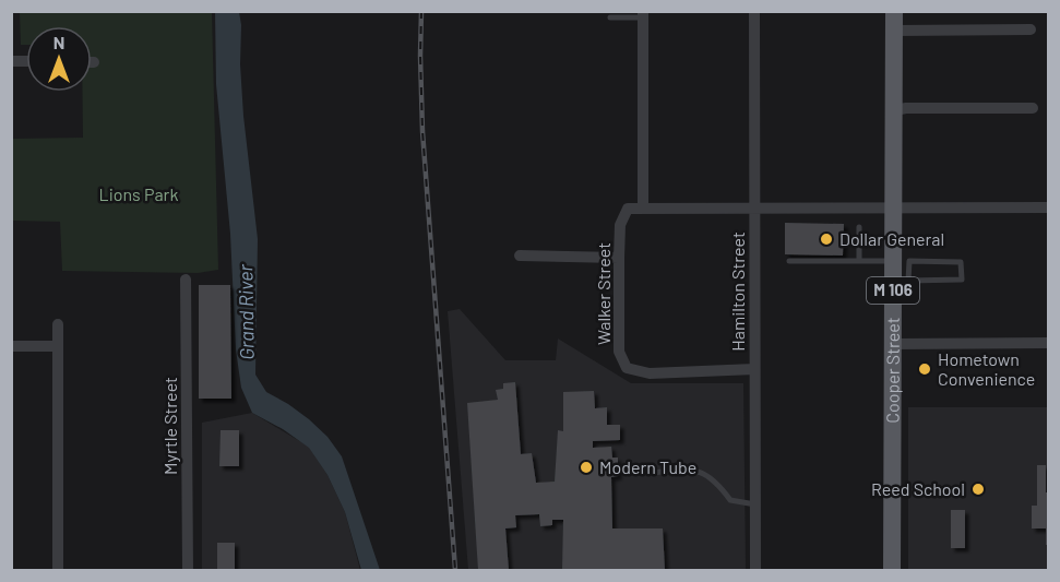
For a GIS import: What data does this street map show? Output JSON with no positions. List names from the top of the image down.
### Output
{
  "streets": {
    "main road": ["M 106", "Cooper Street"],
    "street": ["Hamilton Street", "Walker Street", "Myrtle Street"]
  },
  "crossings": [
    ["Hamilton Street", "Walker Street"]
  ],
  "water": ["Grand River"],
  "parks": ["Lions Park"],
  "places": [
    "Dollar General",
    "Hometown Convenience",
    "Modern Tube",
    "Reed School"
  ],
  "north": "top"
}
